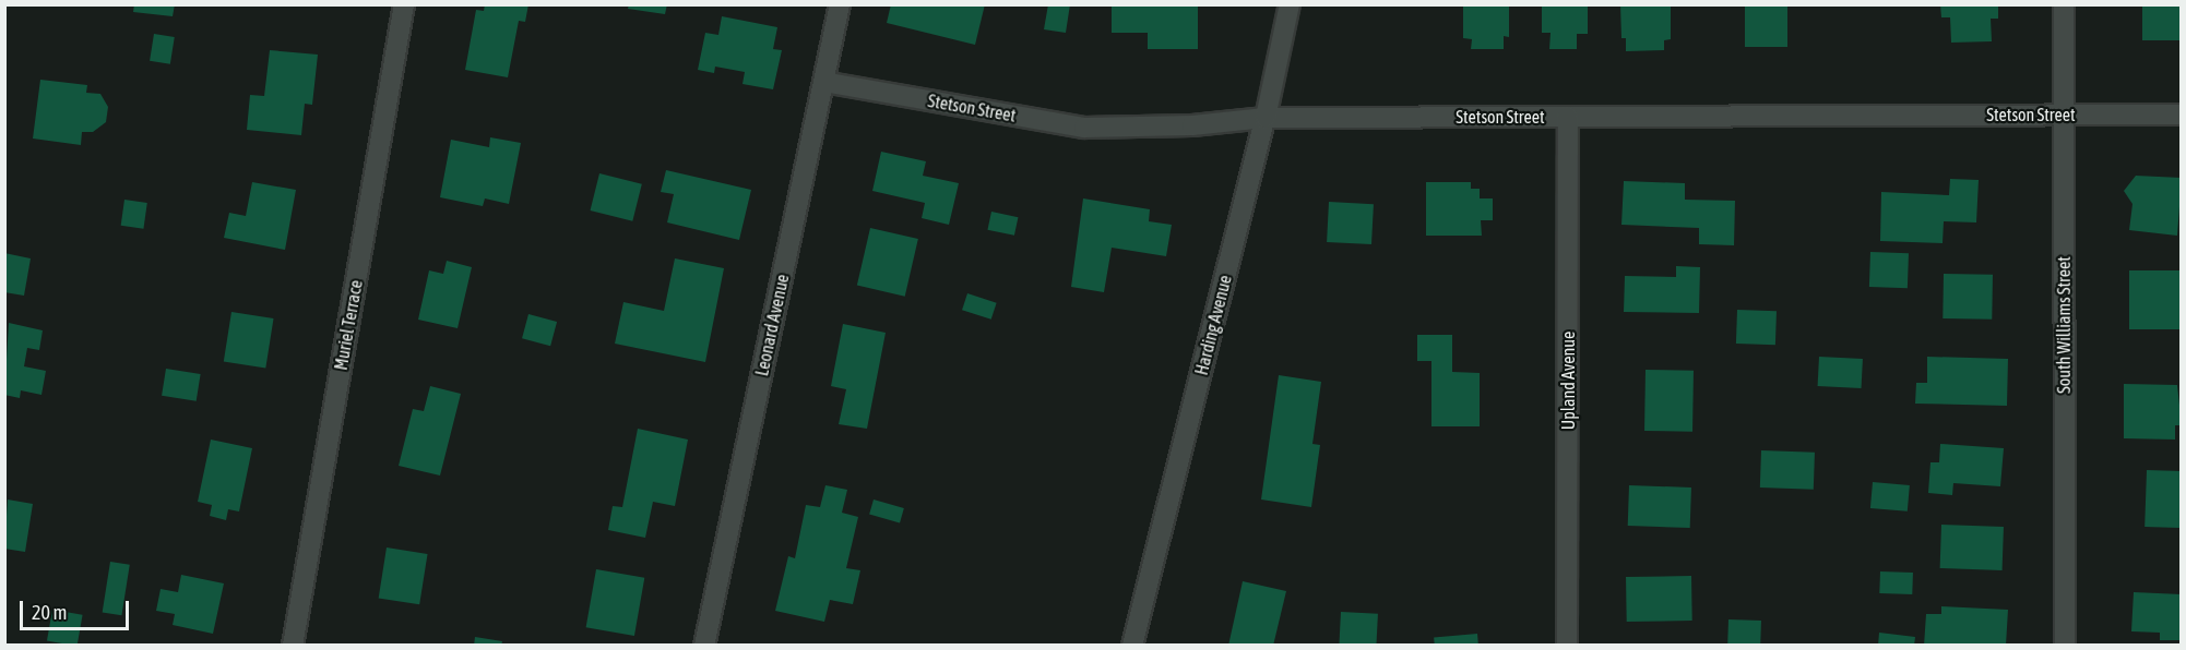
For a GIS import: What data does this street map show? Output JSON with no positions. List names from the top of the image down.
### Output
{
  "streets": {
    "street": [
      "Stetson Street",
      "Muriel Terrace",
      "Leonard Avenue",
      "Harding Avenue",
      "South Williams Street",
      "Upland Avenue"
    ]
  },
  "crossings": [
    ["Stetson Street", "Leonard Avenue"],
    ["Stetson Street", "Harding Avenue"],
    ["Stetson Street", "South Williams Street"],
    ["Stetson Street", "Upland Avenue"]
  ],
  "scale_bar": "20 m"
}
